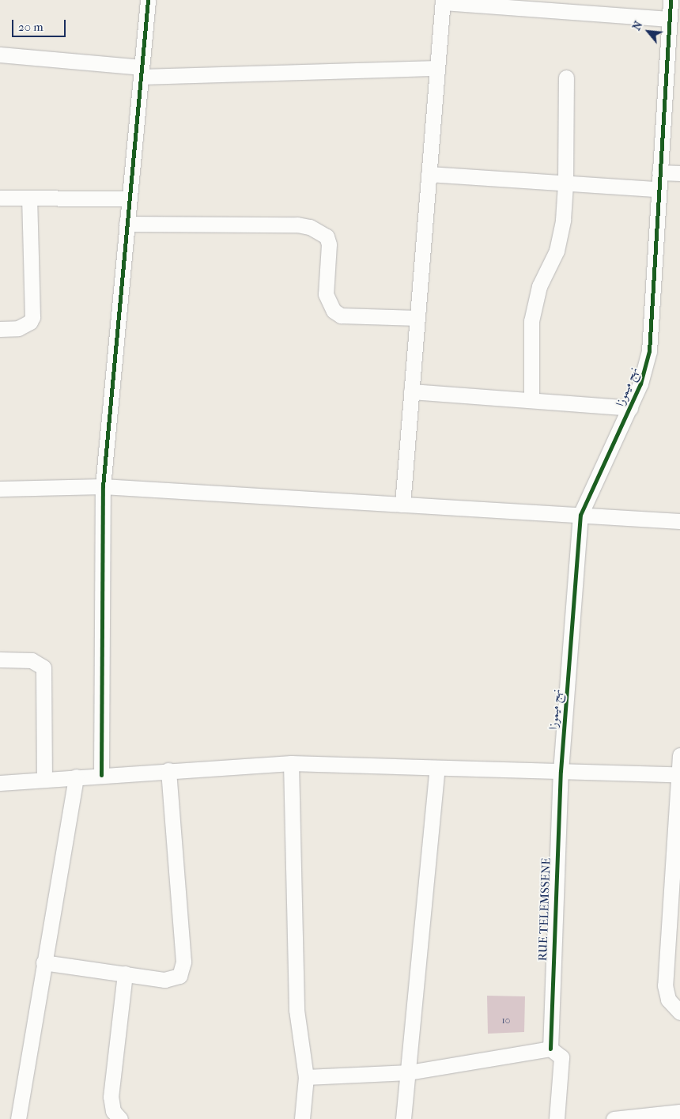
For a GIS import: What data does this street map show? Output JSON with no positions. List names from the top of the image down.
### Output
{
  "streets": {
    "street": ["نهج ميموزا", "RUE TELEMSSENE"]
  },
  "crossings": [
    ["نهج ميموزا", "RUE TELEMSSENE"]
  ],
  "house_numbers": ["10"],
  "scale_bar": "20 m",
  "north": "top left"
}
